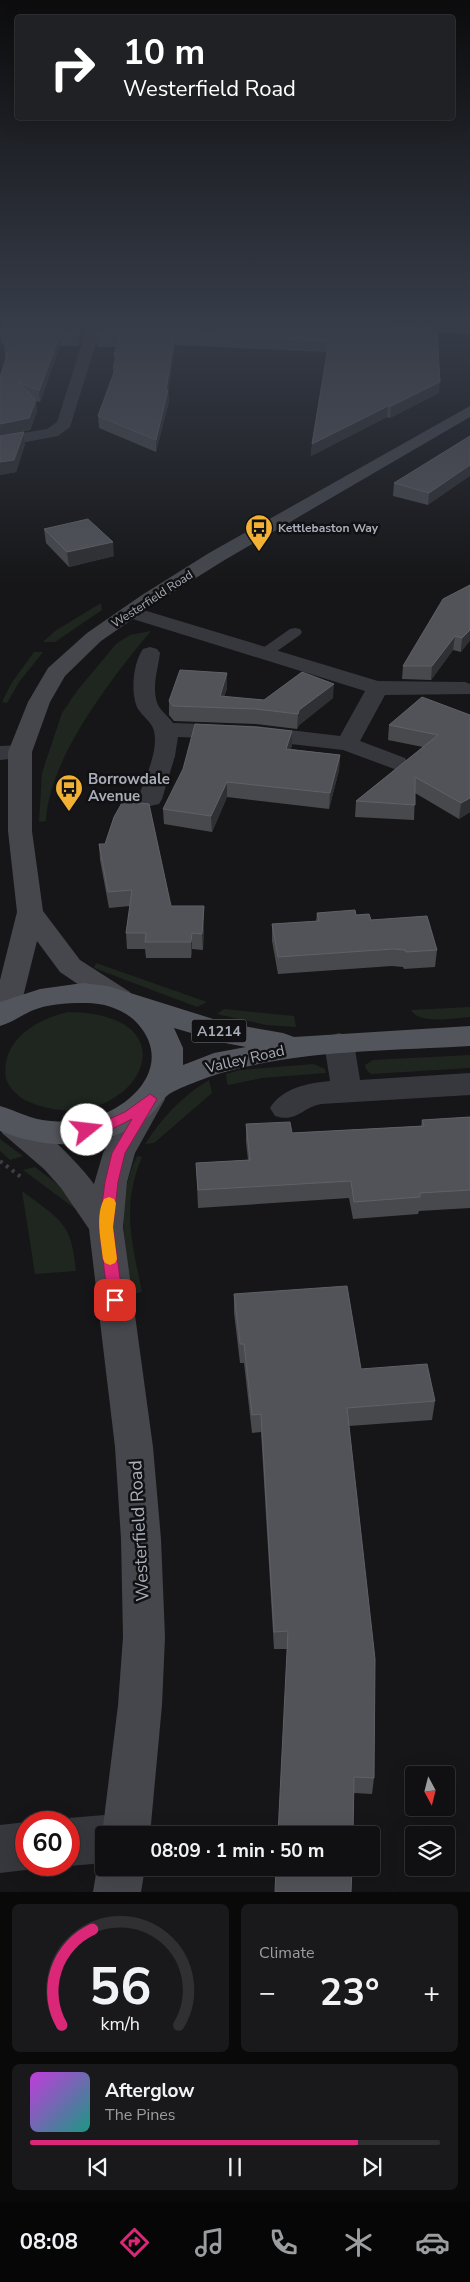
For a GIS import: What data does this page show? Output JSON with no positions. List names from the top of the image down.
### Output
{
  "streets": {
    "main road": ["Westerfield Road", "A1214", "Valley Road"]
  },
  "crossings": [
    ["Westerfield Road", "Valley Road"]
  ],
  "places": {
    "bus stop": ["Kettlebaston Way", "Borrowdale Avenue"]
  },
  "north": "bottom",
  "page": {
    "turn": ["10 m", "Westerfield Road"],
    "limit": "60",
    "trip": "08:09 · 1 min · 50 m",
    "tile": "Climate",
    "heat": ["−", "23°", "+"],
    "song": ["Afterglow", "The Pines"],
    "tabs": "08:08",
    "gauge": ["56", "km/h"]
  }
}
